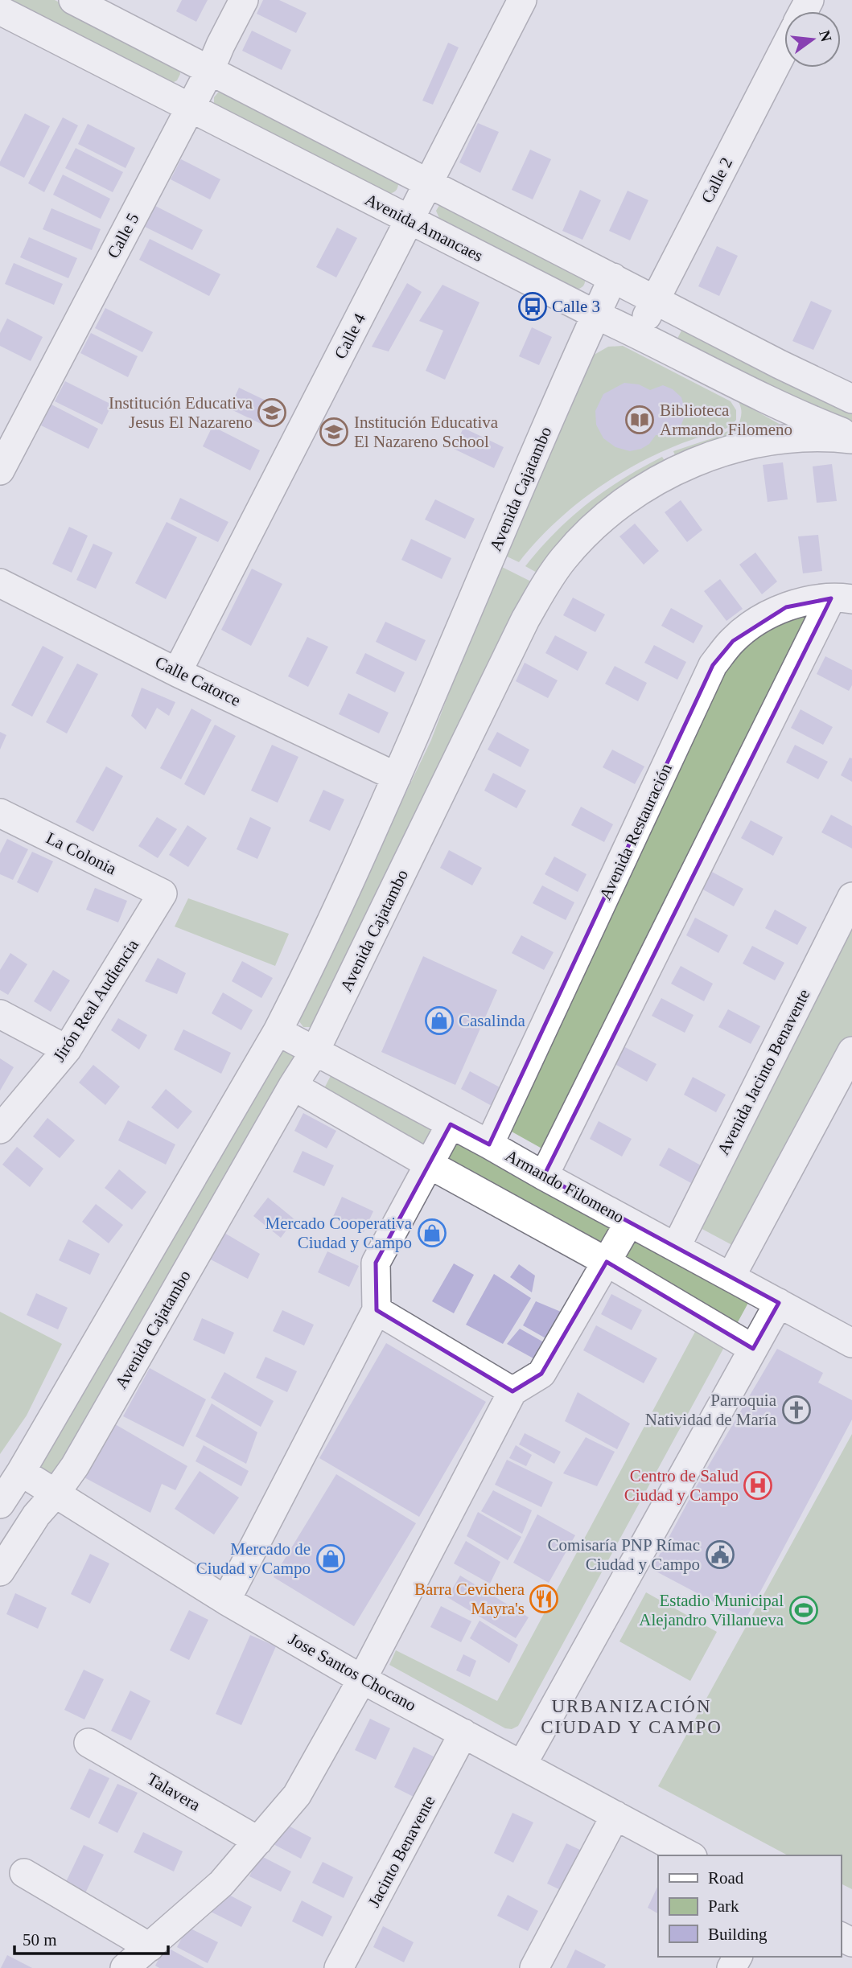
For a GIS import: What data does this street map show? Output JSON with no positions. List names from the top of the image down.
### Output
{
  "streets": {
    "street": [
      "Calle 2",
      "Avenida Amancaes",
      "Calle 5",
      "Calle 4",
      "Avenida Cajatambo",
      "Calle Catorce",
      "Avenida Restauración",
      "La Colonia",
      "Jirón Real Audiencia",
      "Avenida Jacinto Benavente",
      "Armando Filomeno",
      "Jose Santos Chocano",
      "Talavera",
      "Jacinto Benavente"
    ]
  },
  "crossings": [
    ["Calle 2", "Avenida Amancaes"],
    ["Avenida Amancaes", "Calle 5"],
    ["Avenida Amancaes", "Calle 4"],
    ["Avenida Amancaes", "Avenida Cajatambo"],
    ["Calle 4", "Calle Catorce"],
    ["Avenida Cajatambo", "Calle Catorce"],
    ["Avenida Cajatambo", "Armando Filomeno"],
    ["Avenida Cajatambo", "Jose Santos Chocano"],
    ["Avenida Restauración", "Armando Filomeno"],
    ["La Colonia", "Jirón Real Audiencia"],
    ["Avenida Jacinto Benavente", "Armando Filomeno"],
    ["Jose Santos Chocano", "Jacinto Benavente"]
  ],
  "districts": ["URBANIZACIÓN CIUDAD Y CAMPO"],
  "places": {
    "bus stop": ["Calle 3"],
    "school or university": ["Institución Educativa Jesus El Nazareno", "Institución Educativa El Nazareno School"],
    "library": ["Biblioteca Armando Filomeno"],
    "shop": ["Casalinda", "Mercado Cooperativa Ciudad y Campo", "Mercado de Ciudad y Campo"],
    "church": ["Parroquia Natividad de María"],
    "hospital": ["Centro de Salud Ciudad y Campo"],
    "public building": ["Comisaría PNP Rímac Ciudad y Campo"],
    "restaurant": ["Barra Cevichera Mayra's"],
    "sports": ["Estadio Municipal Alejandro Villanueva"]
  },
  "legend": ["Road", "Park", "Building"],
  "scale_bar": "50 m",
  "north": "right"
}
